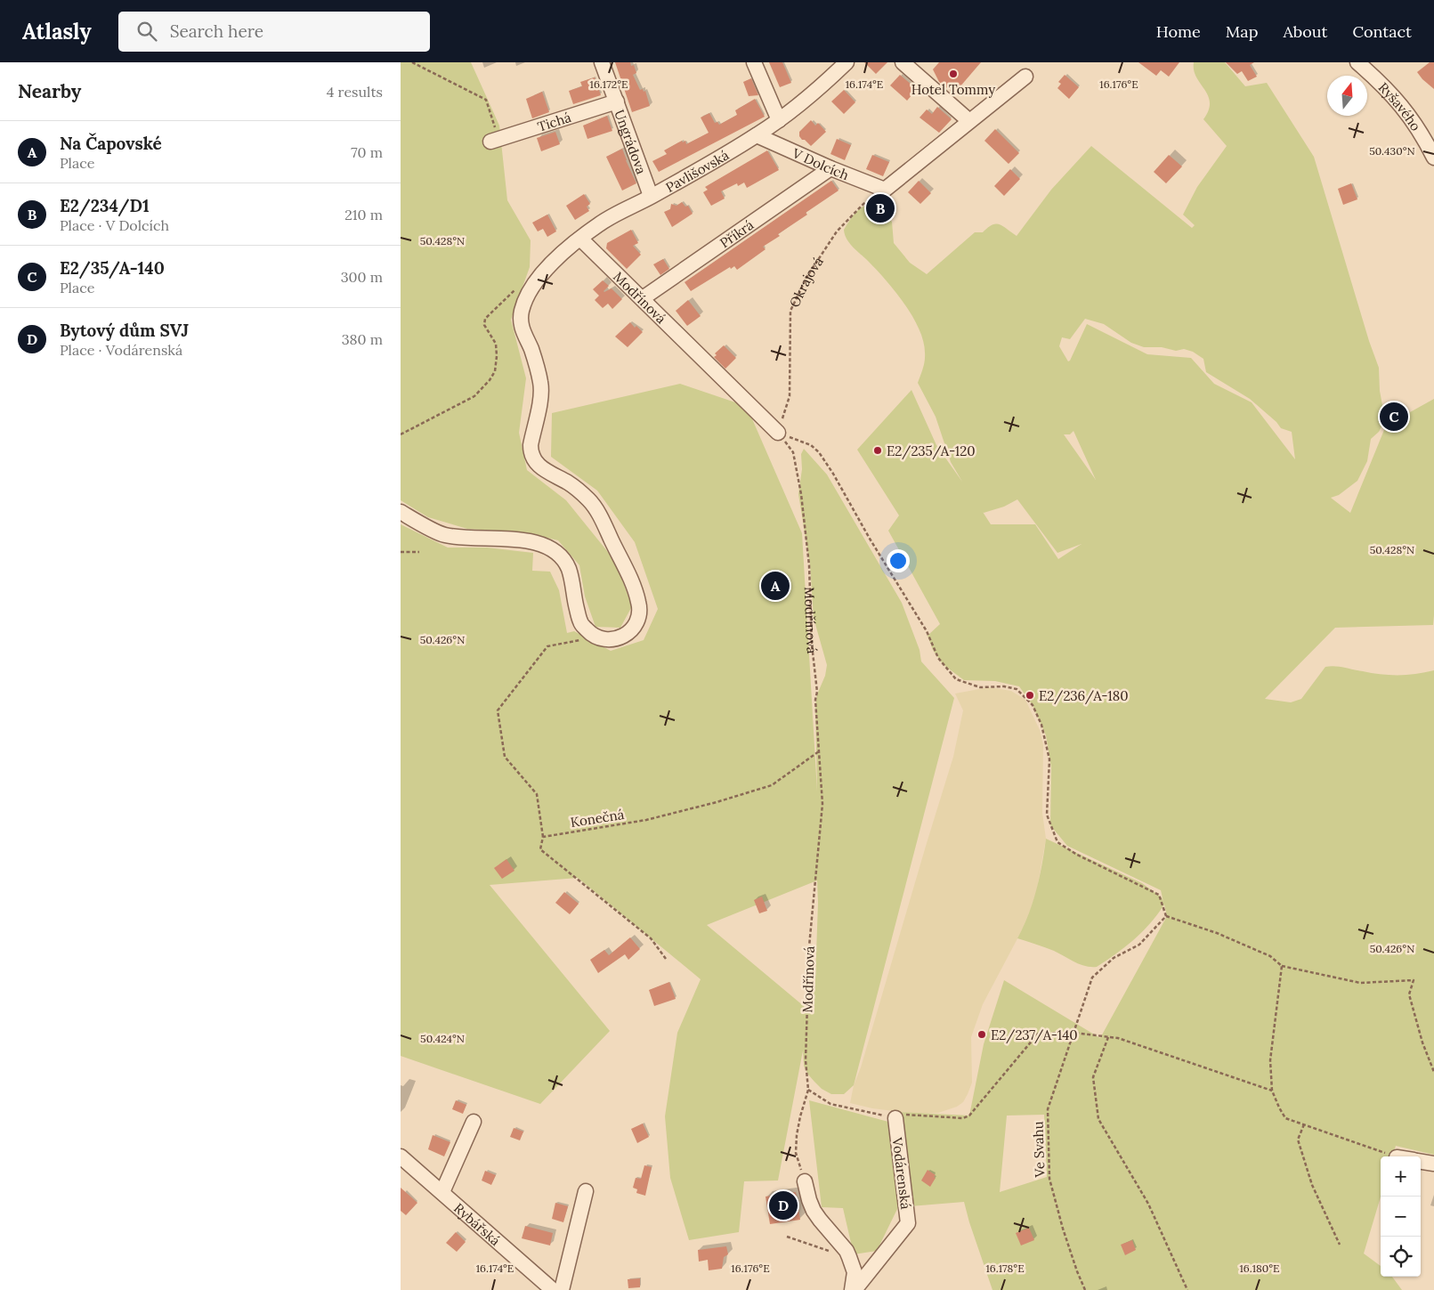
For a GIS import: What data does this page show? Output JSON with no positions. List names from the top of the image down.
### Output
{
  "streets": {
    "street": [
      "Ryšavého",
      "Tichá",
      "Ungrádova",
      "V Dolcích",
      "Pavlišovská",
      "Příkrá",
      "Modřínová",
      "Vodárenská",
      "Rybářská"
    ],
    "path": ["Okrajová", "Konečná", "Ve Svahu"]
  },
  "crossings": [
    ["Tichá", "Ungrádova"],
    ["Ungrádova", "Pavlišovská"],
    ["V Dolcích", "Pavlišovská"],
    ["V Dolcích", "Příkrá"],
    ["V Dolcích", "Okrajová"],
    ["Pavlišovská", "Modřínová"],
    ["Příkrá", "Modřínová"],
    ["Okrajová", "Modřínová"],
    ["Modřínová", "Konečná"],
    ["Modřínová", "Vodárenská"]
  ],
  "places": [
    "Hotel Tommy",
    "E2/235/A-120",
    "E2/236/A-180",
    "E2/237/A-140"
  ],
  "north": "top",
  "page": {
    "header": "Atlasly",
    "search": "Search here",
    "nav": [
      "Home",
      "Map",
      "About",
      "Contact"
    ],
    "heading": ["Nearby", "4 results"],
    "list": [
      {
        "mark": "A",
        "name": "Na Čapovské",
        "note": "Place",
        "value": "70 m"
      },
      {
        "mark": "B",
        "name": "E2/234/D1",
        "note": "Place · V Dolcích",
        "value": "210 m"
      },
      {
        "mark": "C",
        "name": "E2/35/A-140",
        "note": "Place",
        "value": "300 m"
      },
      {
        "mark": "D",
        "name": "Bytový dům SVJ",
        "note": "Place · Vodárenská",
        "value": "380 m"
      }
    ],
    "pins": [
      "B",
      "C",
      "A",
      "D"
    ],
    "map_buttons": ["+", "−"]
  },
  "coordinates": [
    "16.172°E",
    "16.174°E",
    "16.176°E",
    "50.430°N",
    "50.428°N",
    "50.426°N",
    "50.424°N",
    "16.178°E",
    "16.180°E"
  ]
}
